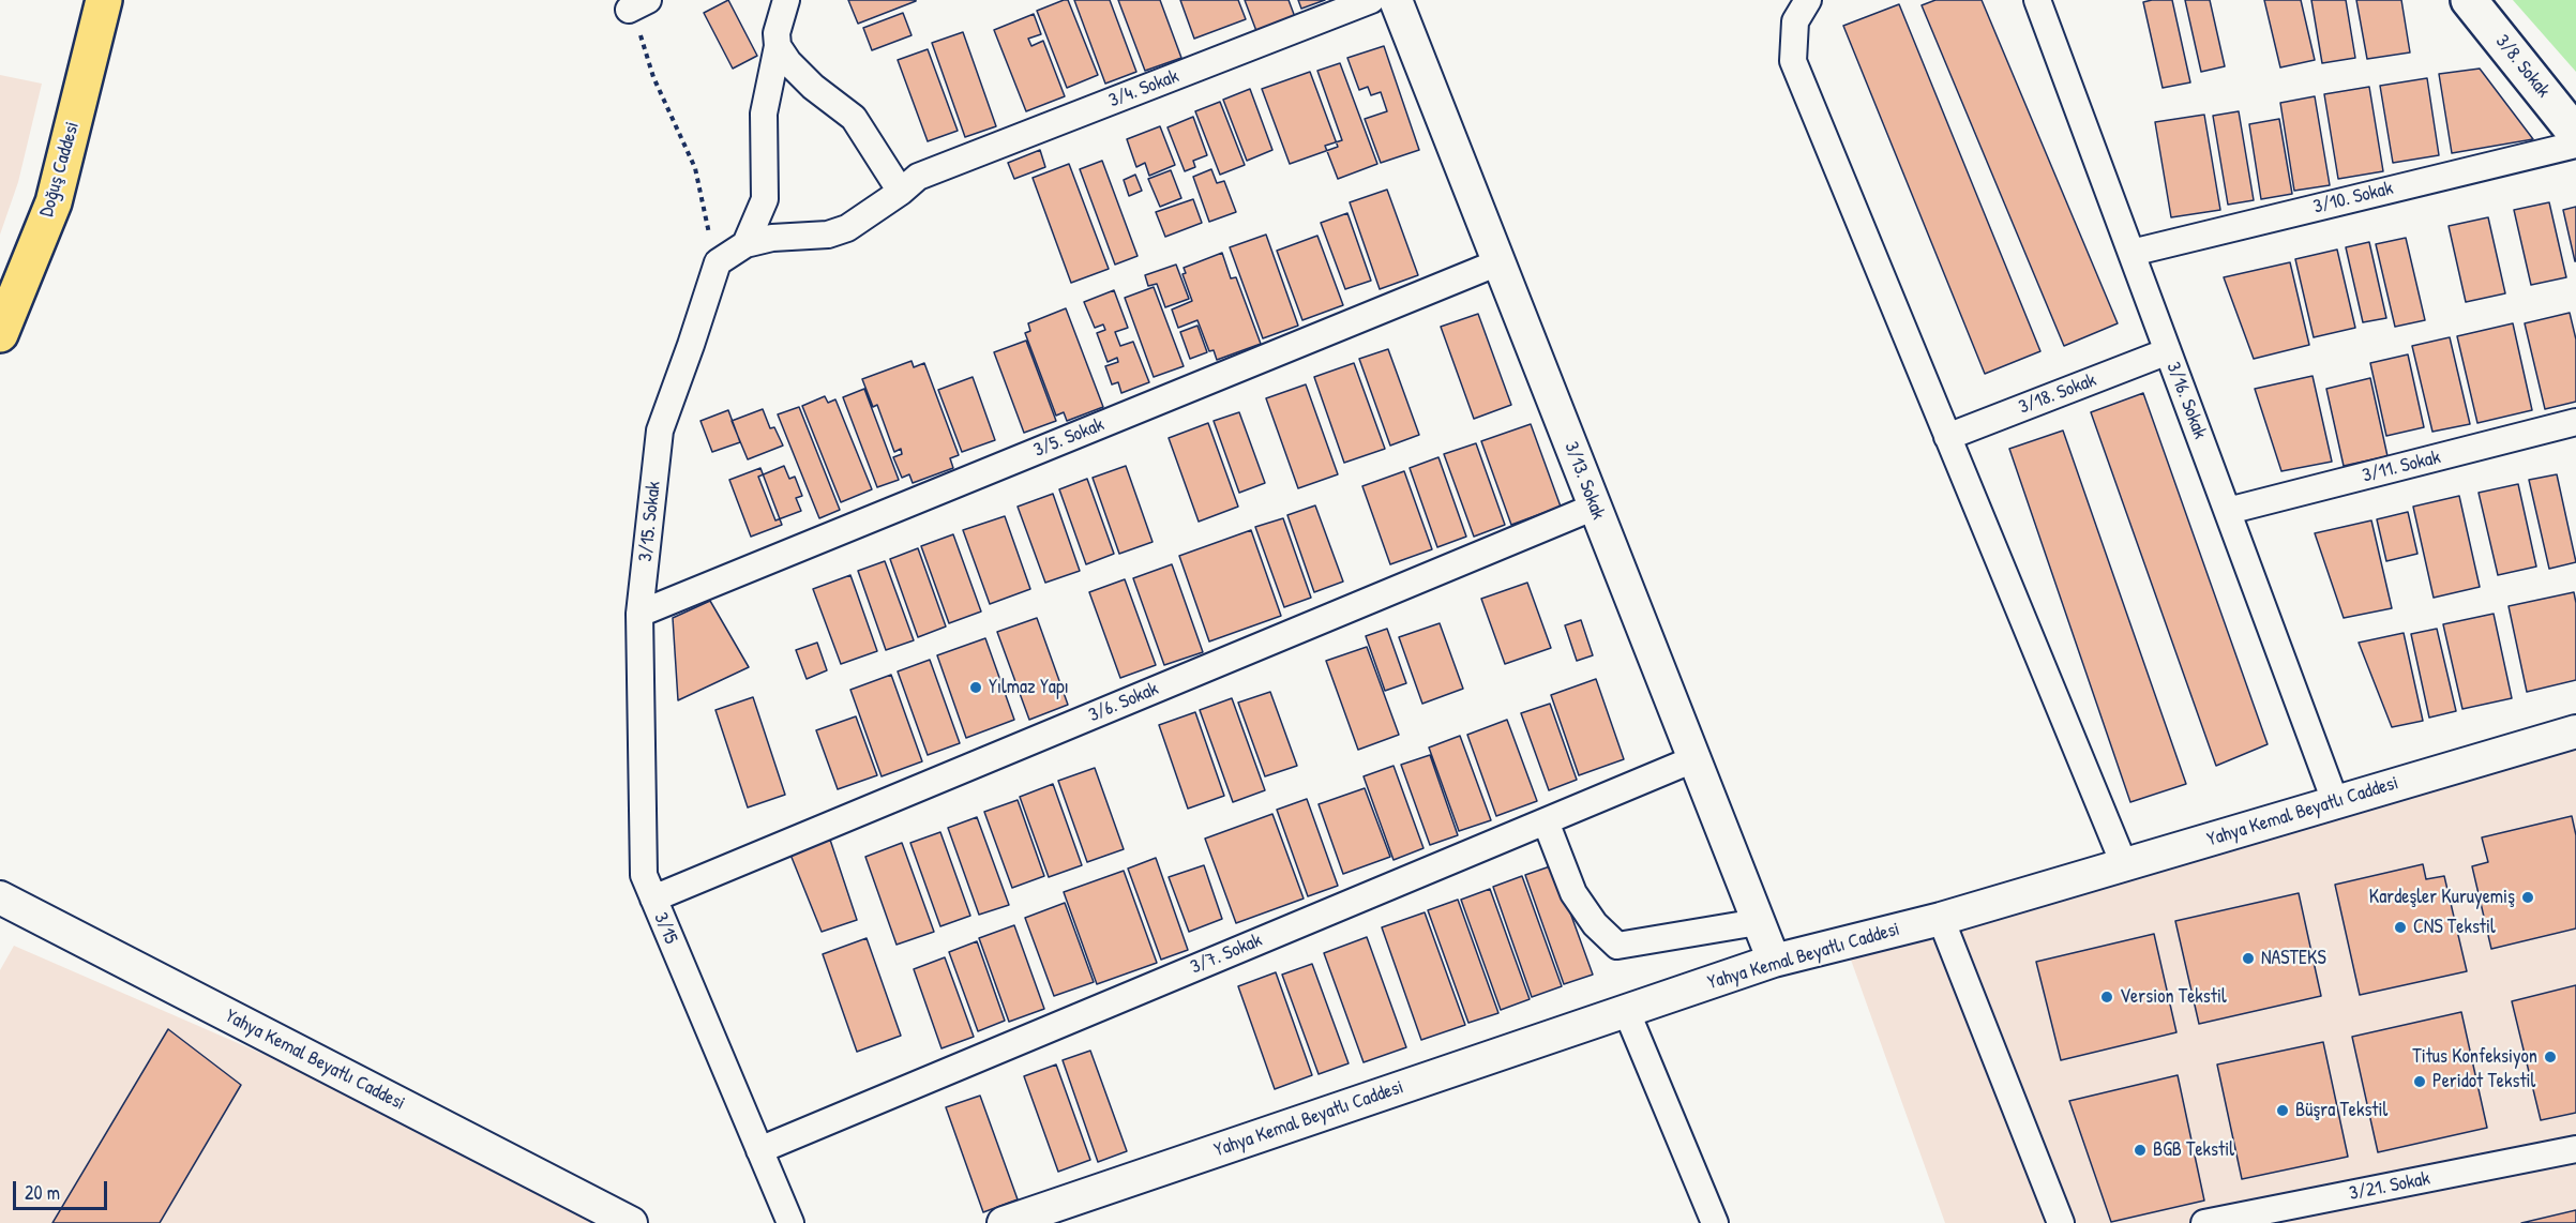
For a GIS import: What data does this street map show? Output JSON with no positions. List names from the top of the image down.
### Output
{
  "streets": {
    "main road": ["3/8. Sokak", "Doğuş Caddesi"],
    "street": [
      "3/4. Sokak",
      "3/10. Sokak",
      "3/18. Sokak",
      "3/16. Sokak",
      "3/5. Sokak",
      "3/11. Sokak",
      "3/13. Sokak",
      "3/15. Sokak",
      "3/6. Sokak",
      "Yahya Kemal Beyatlı Caddesi",
      "3/15",
      "3/7. Sokak",
      "3/21. Sokak"
    ]
  },
  "crossings": [
    ["3/4. Sokak", "3/15. Sokak"],
    ["3/10. Sokak", "3/16. Sokak"],
    ["3/18. Sokak", "3/16. Sokak"],
    ["3/16. Sokak", "3/11. Sokak"],
    ["3/16. Sokak", "Yahya Kemal Beyatlı Caddesi"],
    ["3/5. Sokak", "3/13. Sokak"],
    ["3/5. Sokak", "3/15. Sokak"],
    ["3/5. Sokak", "3/15"],
    ["3/13. Sokak", "3/6. Sokak"],
    ["3/13. Sokak", "Yahya Kemal Beyatlı Caddesi"],
    ["3/13. Sokak", "3/7. Sokak"],
    ["3/15. Sokak", "3/15"],
    ["3/6. Sokak", "3/15"],
    ["3/15", "3/7. Sokak"]
  ],
  "places": [
    "Yılmaz Yapı",
    "Kardeşler Kuruyemiş",
    "CNS Tekstil",
    "NASTEKS",
    "Version Tekstil",
    "Titus Konfeksiyon",
    "Peridot Tekstil",
    "Büşra Tekstil",
    "BGB Tekstil"
  ],
  "scale_bar": "20 m"
}
